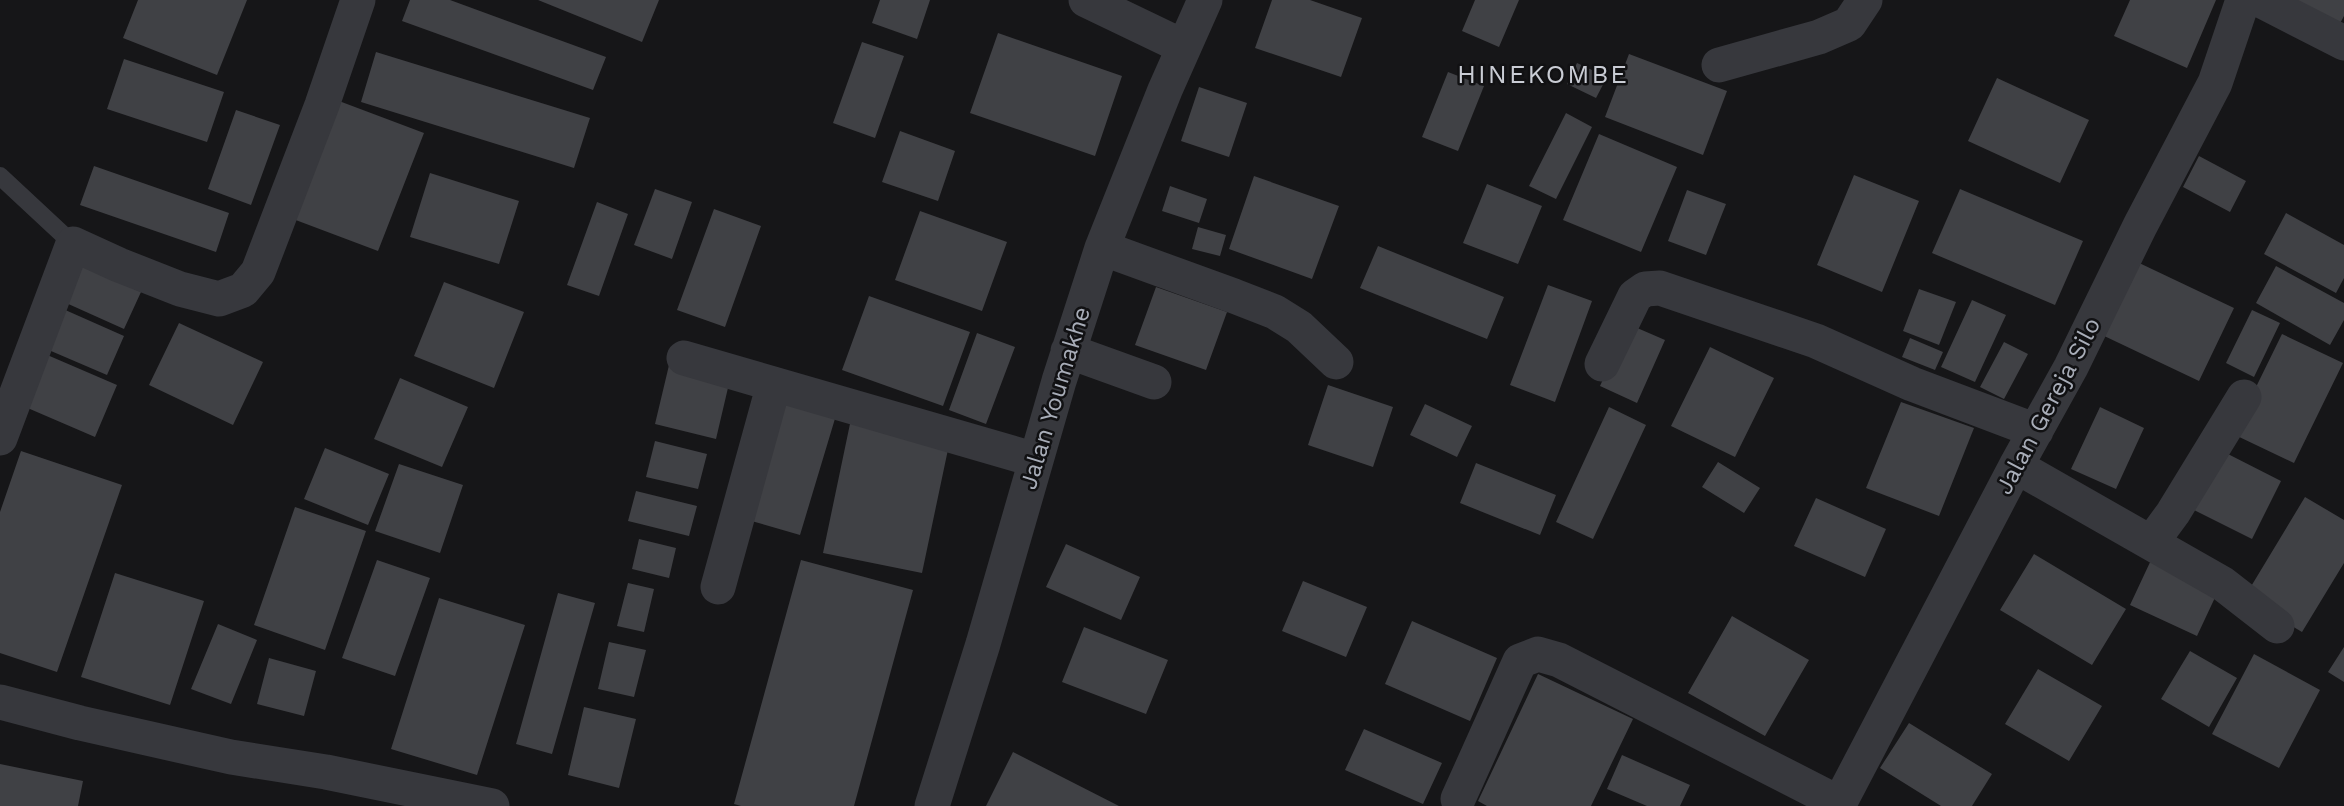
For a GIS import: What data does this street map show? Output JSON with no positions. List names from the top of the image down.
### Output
{
  "streets": {
    "street": ["Jalan Youmakhe", "Jalan Gereja Silo"]
  },
  "districts": ["HINEKOMBE"]
}
